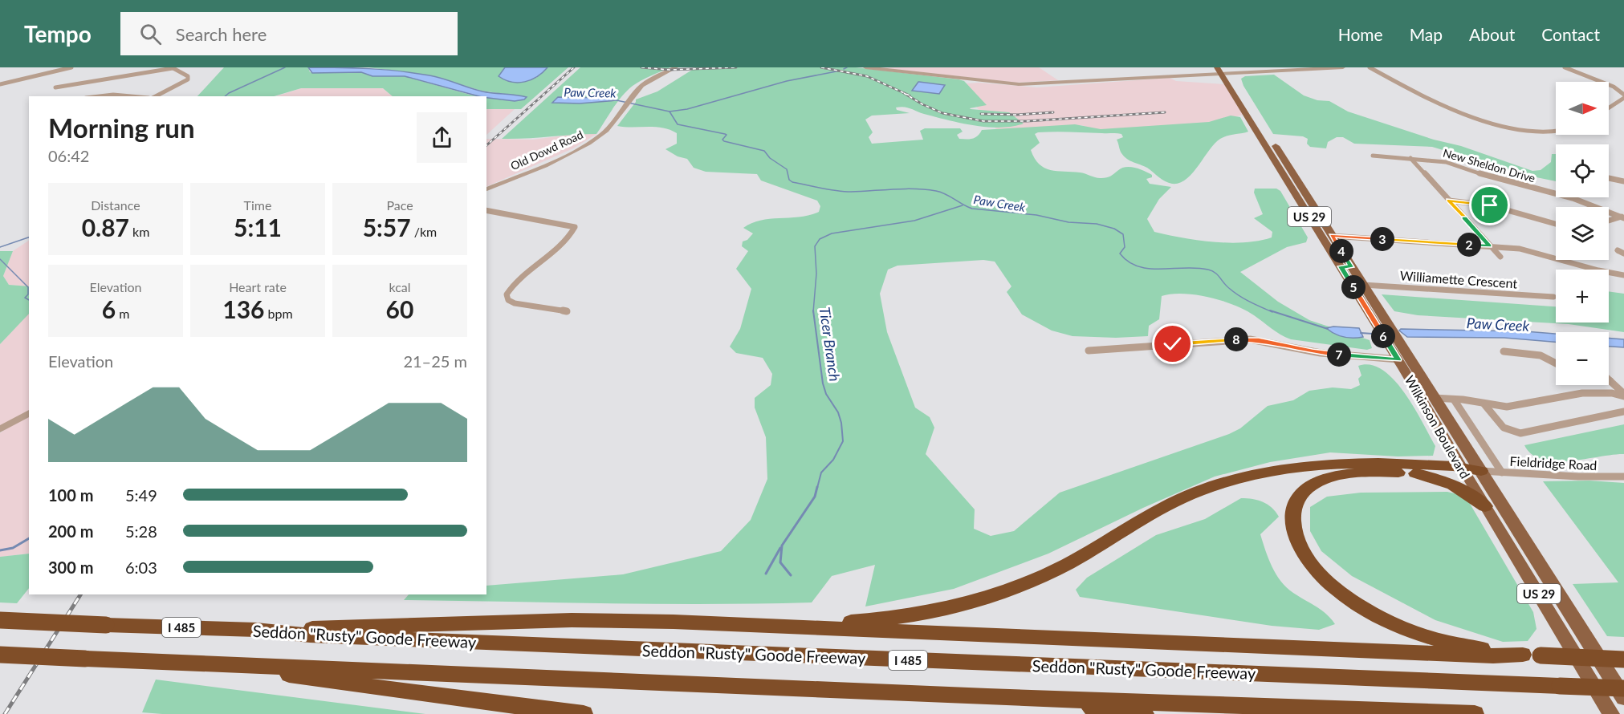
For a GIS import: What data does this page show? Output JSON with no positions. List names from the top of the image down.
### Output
{
  "streets": {
    "highway": ["I 485", "Seddon \"Rusty\" Goode Freeway"],
    "main road": ["US 29", "Wilkinson Boulevard"],
    "street": [
      "Old Dowd Road",
      "New Sheldon Drive",
      "Williamette Crescent",
      "Fieldridge Road"
    ]
  },
  "crossings": [
    ["Williamette Crescent", "Wilkinson Boulevard"],
    ["Wilkinson Boulevard", "Fieldridge Road"]
  ],
  "water": ["Paw Creek", "Ticer Branch"],
  "north": "right",
  "page": {
    "header": "Tempo",
    "search": "Search here",
    "nav": [
      "Home",
      "Map",
      "About",
      "Contact"
    ],
    "map_buttons": ["+", "−"],
    "heading": ["Morning run", "06:42"],
    "stats": [
      ["Distance", "0.87 km"],
      ["Time", "5:11"],
      ["Pace", "5:57 /km"],
      ["Elevation", "6 m"],
      ["Heart rate", "136 bpm"],
      ["kcal", "60"]
    ],
    "pins": [
      "3",
      "2",
      "4",
      "5",
      "6",
      "8",
      "7"
    ],
    "chart": ["Elevation", "21–25 m"],
    "list": [
      {
        "name": "100 m",
        "note": "5:49"
      },
      {
        "name": "200 m",
        "note": "5:28"
      },
      {
        "name": "300 m",
        "note": "6:03"
      }
    ]
  }
}
